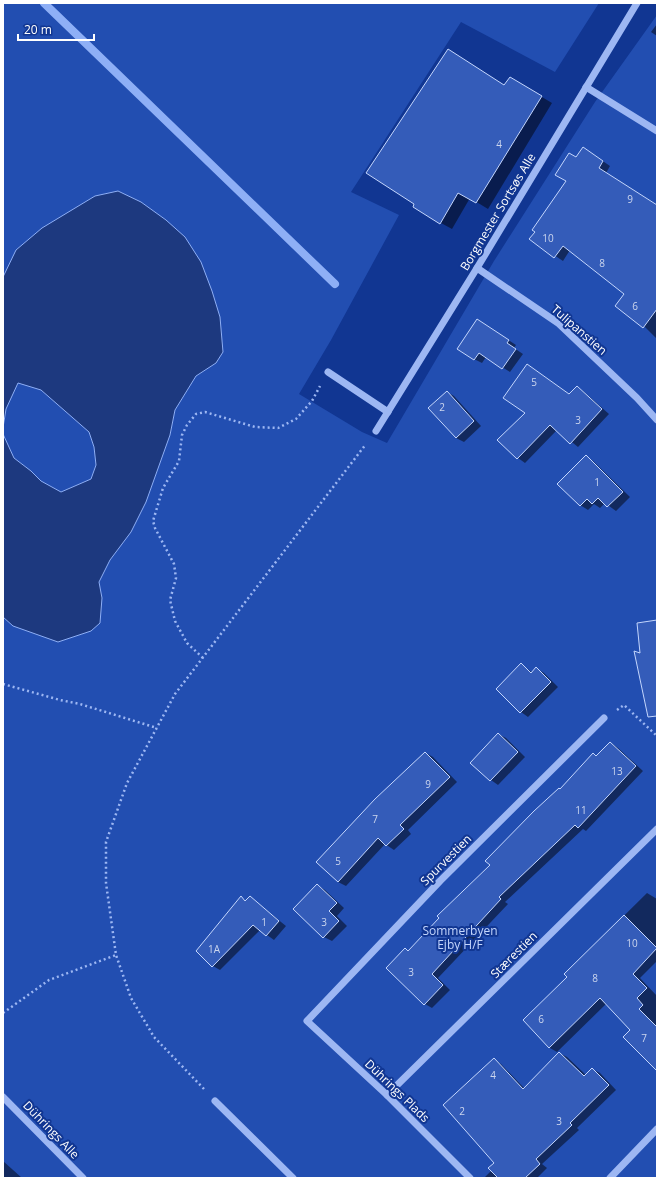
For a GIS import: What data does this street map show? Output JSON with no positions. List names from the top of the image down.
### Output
{
  "streets": {
    "lane": [
      "Borgmester Sortsøs Alle",
      "Tulipanstien",
      "Spurvestien",
      "Stærestien",
      "Dührings Plads",
      "Dührings Alle"
    ]
  },
  "crossings": [
    ["Borgmester Sortsøs Alle", "Tulipanstien"],
    ["Spurvestien", "Dührings Plads"],
    ["Stærestien", "Dührings Plads"]
  ],
  "parks": ["Sommerbyen Ejby H/F"],
  "house_numbers": [
    "4",
    "9",
    "10",
    "8",
    "6",
    "5",
    "2",
    "3",
    "1",
    "13",
    "9",
    "11",
    "7",
    "5",
    "1",
    "3",
    "10",
    "1A",
    "3",
    "8",
    "6",
    "7",
    "4",
    "2",
    "3"
  ],
  "scale_bar": "20 m"
}
